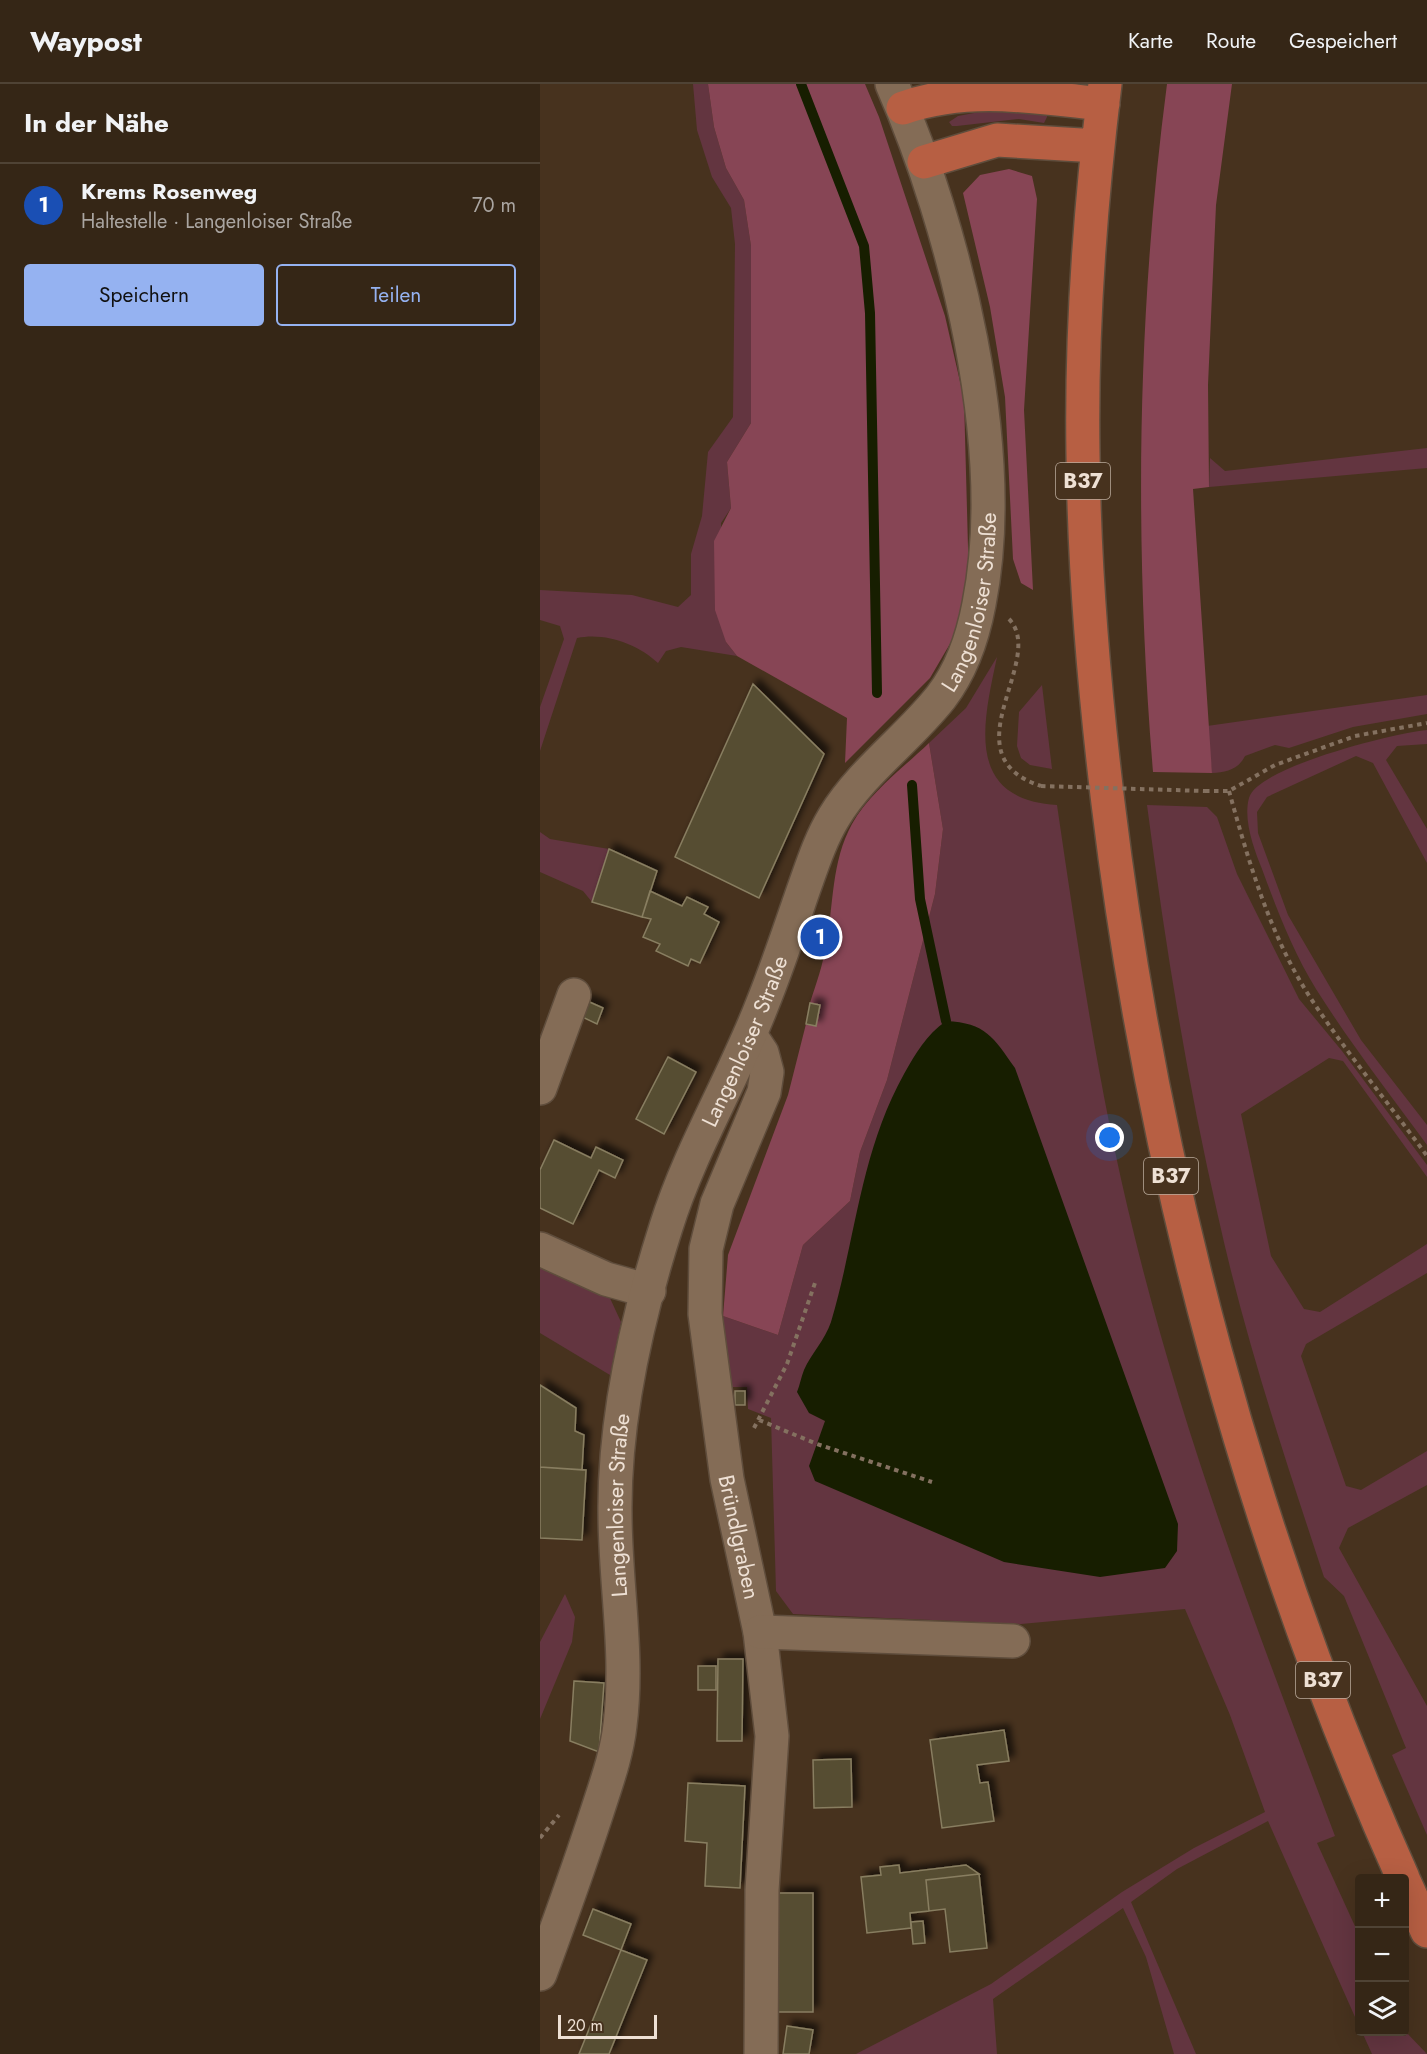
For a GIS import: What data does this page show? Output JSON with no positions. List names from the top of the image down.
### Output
{
  "streets": {
    "main road": ["B37"],
    "street": ["Langenloiser Straße", "Bründlgraben"]
  },
  "crossings": [
    ["Langenloiser Straße", "Bründlgraben"]
  ],
  "scale_bar": "20 m",
  "page": {
    "header": "Waypost",
    "nav": ["Karte", "Route", "Gespeichert"],
    "heading": "In der Nähe",
    "list": [
      {
        "mark": "1",
        "name": "Krems Rosenweg",
        "note": "Haltestelle · Langenloiser Straße",
        "value": "70 m"
      }
    ],
    "buttons": ["Speichern", "Teilen"],
    "pins": "1",
    "map_buttons": ["+", "−"],
    "scale": "20 m"
  }
}
